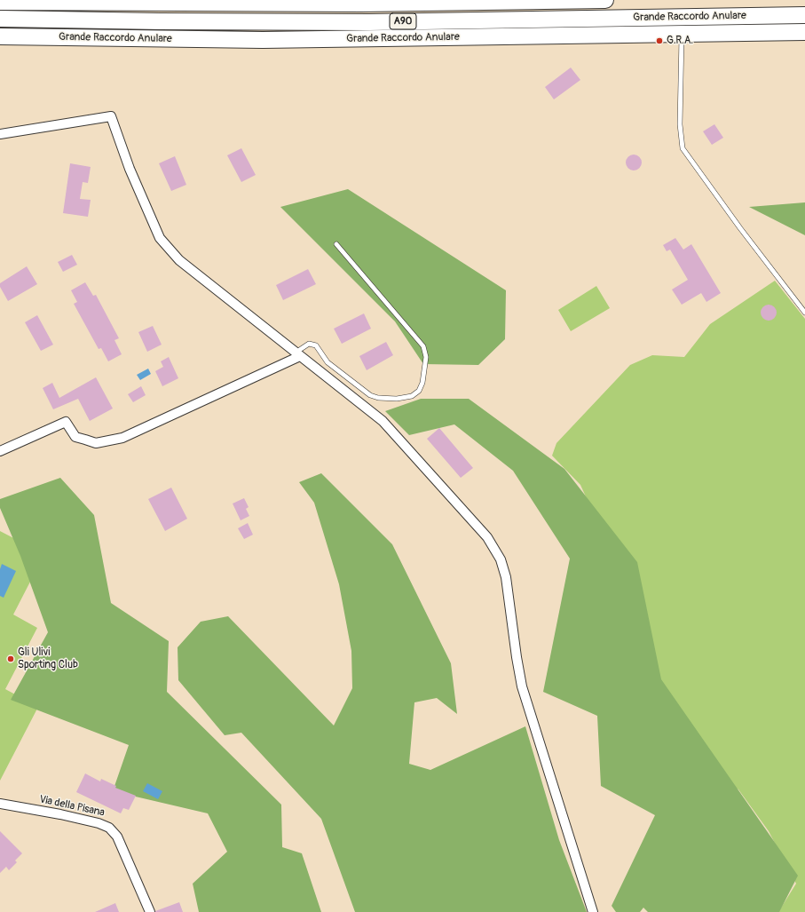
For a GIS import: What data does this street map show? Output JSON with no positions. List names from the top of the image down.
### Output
{
  "streets": {
    "highway": ["Grande Raccordo Anulare", "A90"],
    "street": ["Via della Pisana"]
  },
  "places": ["G.R.A.", "Gli Ulivi Sporting Club"]
}
